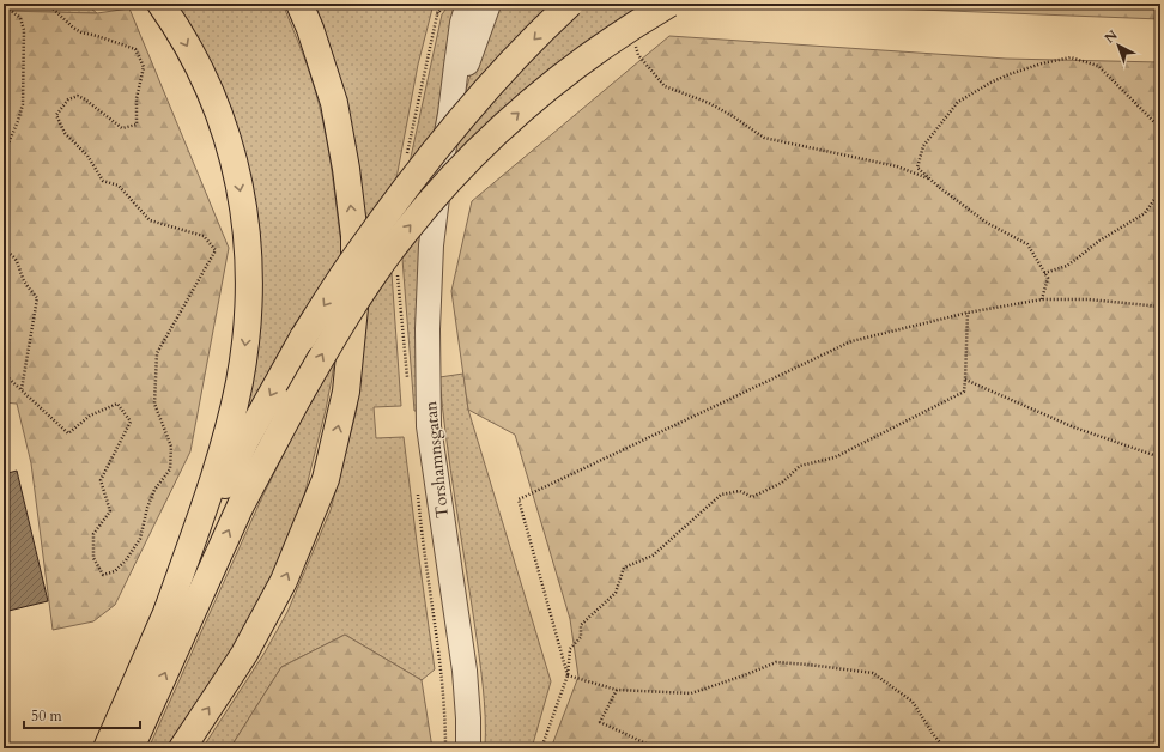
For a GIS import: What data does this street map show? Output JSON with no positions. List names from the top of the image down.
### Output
{
  "streets": {
    "street": ["Torshamnsgatan"]
  },
  "scale_bar": "50 m",
  "north": "top left"
}
